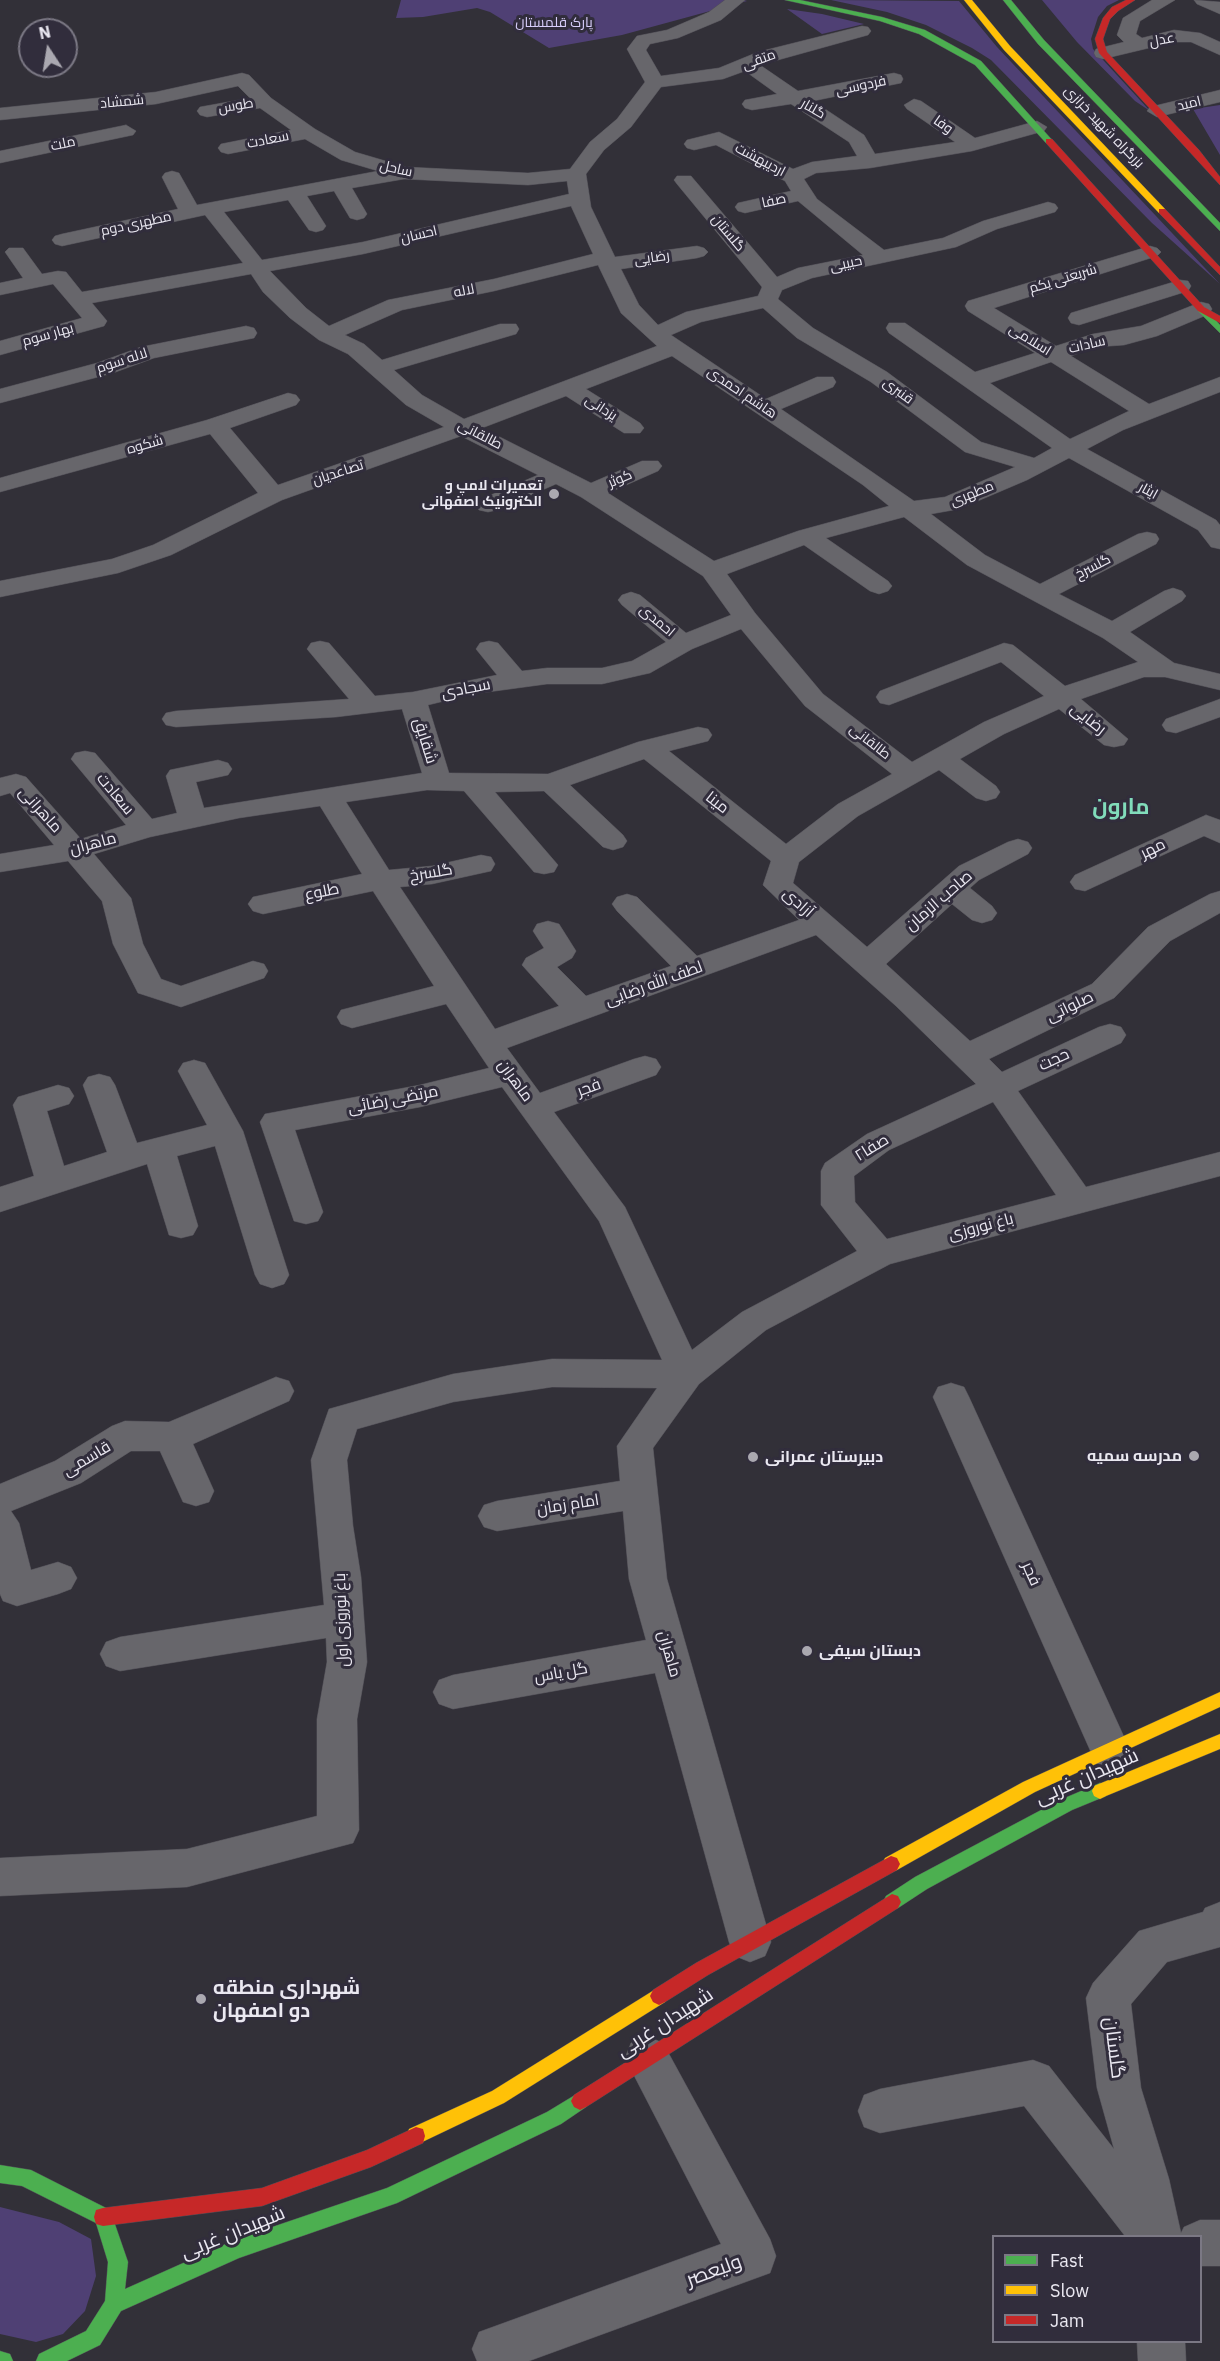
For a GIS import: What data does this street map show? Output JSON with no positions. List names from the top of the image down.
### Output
{
  "streets": {
    "main road": ["بزرگراه شهید خرازی", "شهیدان غربی"],
    "street": [
      "عدل",
      "متقی",
      "فردوسی",
      "شمشاد",
      "امید",
      "طوس",
      "گلنار",
      "وفا",
      "سعادت",
      "ملت",
      "اردیبهشت",
      "ساحل",
      "صفا",
      "مطهری دوم",
      "گلستان",
      "احسان",
      "رضایی",
      "حبیبی",
      "شریعتی یکم",
      "لاله",
      "بهار سوم",
      "اسلامی",
      "سادات",
      "لاله سوم",
      "قنبری",
      "هاشم احمدی",
      "یزدانی",
      "طالقانی",
      "شکوه",
      "تصاعدیان",
      "کوثر",
      "ایثار",
      "مطهری",
      "گلسرخ",
      "احمدی",
      "سجادی",
      "شقایق",
      "مینا",
      "ماهرانی",
      "ماهران",
      "مهر",
      "طلوع",
      "صاحب الزمان",
      "آزادی",
      "لطف الله رضایی",
      "صلواتی",
      "حجت",
      "فجر",
      "مرتضی رضائی",
      "صفا۲",
      "باغ نوروزی",
      "قاسمی",
      "امام زمان",
      "باغ نوروزی اول",
      "گل یاس",
      "ولیعصر"
    ]
  },
  "crossings": [
    ["متقی", "گلنار"],
    ["فردوسی", "گلنار"],
    ["شمشاد", "ساحل"],
    ["طوس", "ساحل"],
    ["سعادت", "ساحل"],
    ["سعادت", "ماهران"],
    ["ساحل", "هاشم احمدی"],
    ["مطهری دوم", "طالقانی"],
    ["گلستان", "حبیبی"],
    ["گلستان", "قنبری"],
    ["احسان", "بهار سوم"],
    ["احسان", "هاشم احمدی"],
    ["احسان", "طالقانی"],
    ["رضایی", "لاله"],
    ["رضایی", "هاشم احمدی"],
    ["حبیبی", "قنبری"],
    ["حبیبی", "هاشم احمدی"],
    ["حبیبی", "تصاعدیان"],
    ["شریعتی یکم", "اسلامی"],
    ["لاله", "هاشم احمدی"],
    ["لاله", "طالقانی"],
    ["اسلامی", "سادات"],
    ["اسلامی", "مطهری"],
    ["سادات", "ایثار"],
    ["قنبری", "مطهری"],
    ["هاشم احمدی", "تصاعدیان"],
    ["هاشم احمدی", "مطهری"],
    ["هاشم احمدی", "گلسرخ"],
    ["یزدانی", "تصاعدیان"],
    ["طالقانی", "تصاعدیان"],
    ["طالقانی", "کوثر"],
    ["طالقانی", "مطهری"],
    ["طالقانی", "سجادی"],
    ["ایثار", "مطهری"],
    ["گلسرخ", "ماهران"],
    ["گلسرخ", "طلوع"],
    ["احمدی", "سجادی"],
    ["سجادی", "شقایق"],
    ["شقایق", "ماهران"],
    ["مینا", "ماهران"],
    ["مینا", "آزادی"],
    ["ماهرانی", "ماهران"],
    ["ماهران", "طلوع"],
    ["ماهران", "لطف الله رضایی"],
    ["ماهران", "فجر"],
    ["ماهران", "مرتضی رضائی"],
    ["ماهران", "باغ نوروزی"],
    ["ماهران", "امام زمان"],
    ["ماهران", "باغ نوروزی اول"],
    ["ماهران", "گل یاس"],
    ["ماهران", "شهیدان غربی"],
    ["صاحب الزمان", "آزادی"],
    ["آزادی", "لطف الله رضایی"],
    ["آزادی", "صلواتی"],
    ["آزادی", "حجت"],
    ["آزادی", "صفا۲"],
    ["آزادی", "باغ نوروزی"],
    ["حجت", "صفا۲"],
    ["فجر", "شهیدان غربی"],
    ["صفا۲", "باغ نوروزی"],
    ["شهیدان غربی", "ولیعصر"]
  ],
  "districts": ["مارون"],
  "parks": ["پارک قلمستان"],
  "places": [
    "تعمیرات لامپ و الکترونیک اصفهانی",
    "مدرسه سمیه",
    "دبیرستان عمرانی",
    "دبستان سیفی",
    "شهرداری منطقه دو اصفهان"
  ],
  "legend": ["Fast", "Slow", "Jam"],
  "north": "top"
}
